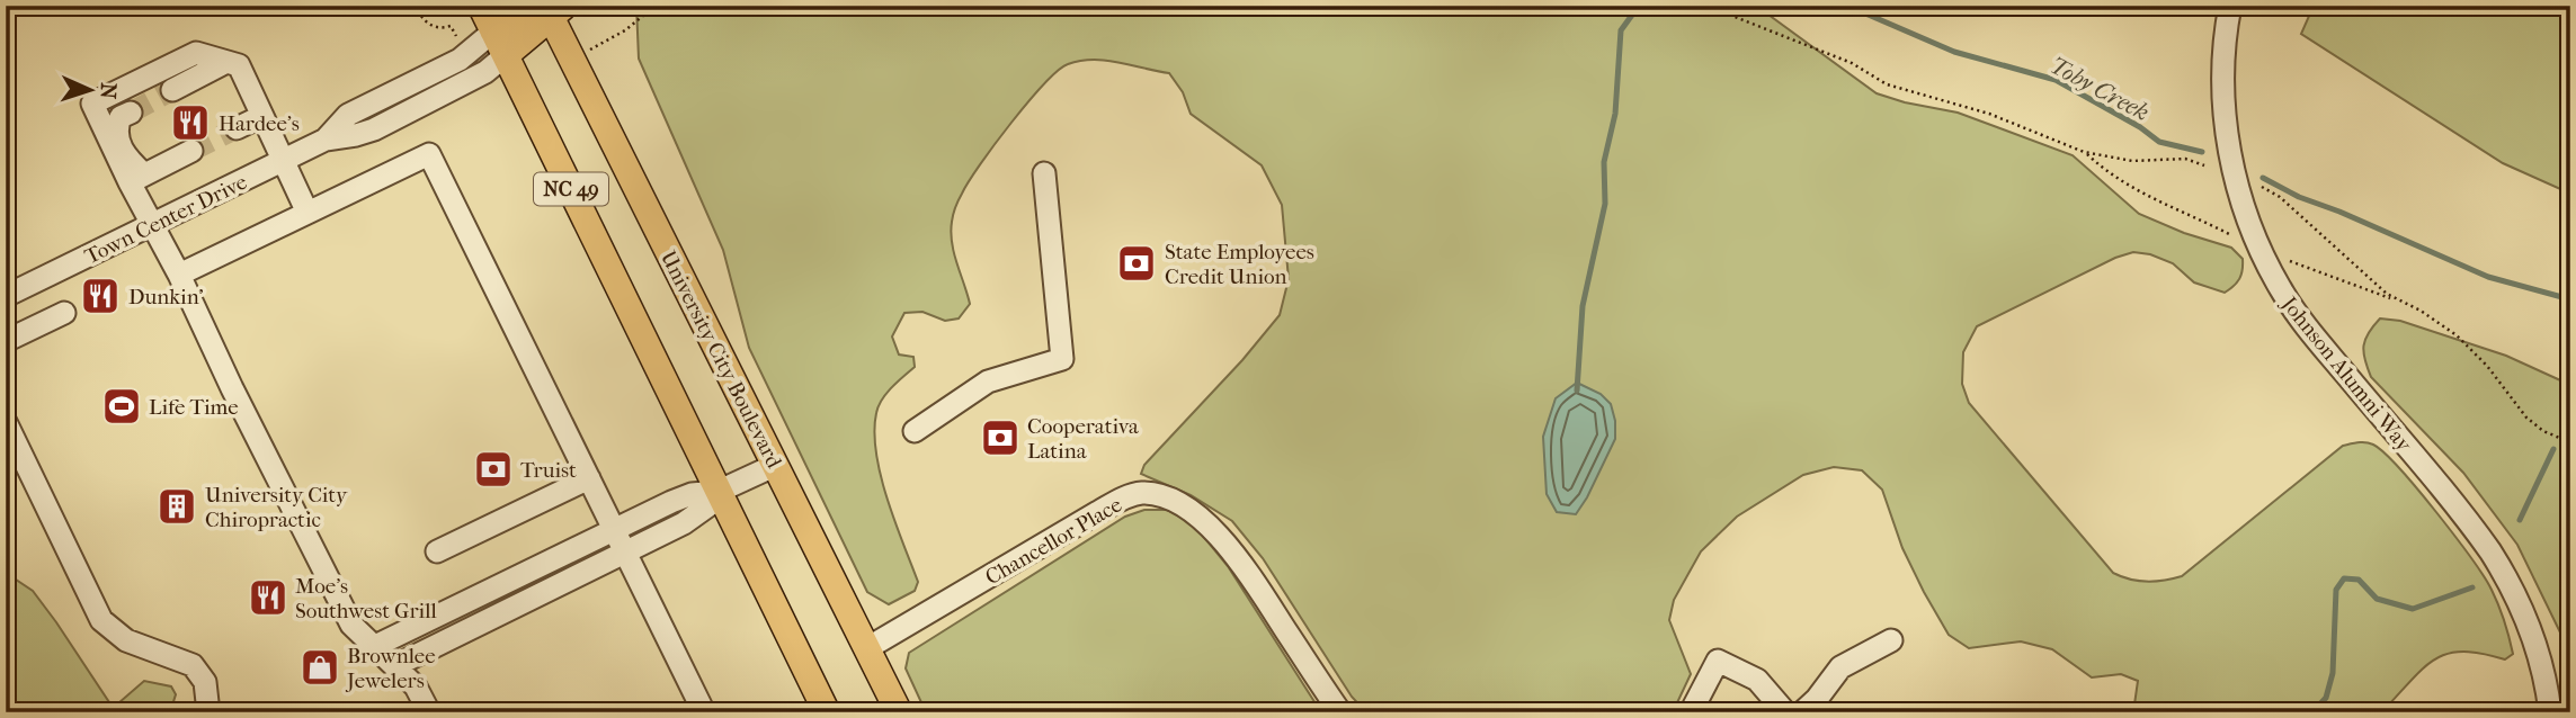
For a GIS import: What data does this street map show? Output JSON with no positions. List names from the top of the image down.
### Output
{
  "streets": {
    "main road": ["NC 49", "University City Boulevard"],
    "street": ["Town Center Drive", "Johnson Alumni Way", "Chancellor Place"]
  },
  "crossings": [
    ["NC 49", "Town Center Drive"],
    ["University City Boulevard", "Chancellor Place"]
  ],
  "water": ["Toby Creek"],
  "places": {
    "restaurant": ["Hardee's", "Dunkin'", "Moe's Southwest Grill"],
    "bank": ["State Employees Credit Union", "Cooperativa Latina", "Truist"],
    "sports": ["Life Time"],
    "building": ["University City Chiropractic"],
    "shop": ["Brownlee Jewelers"]
  },
  "north": "right"
}
